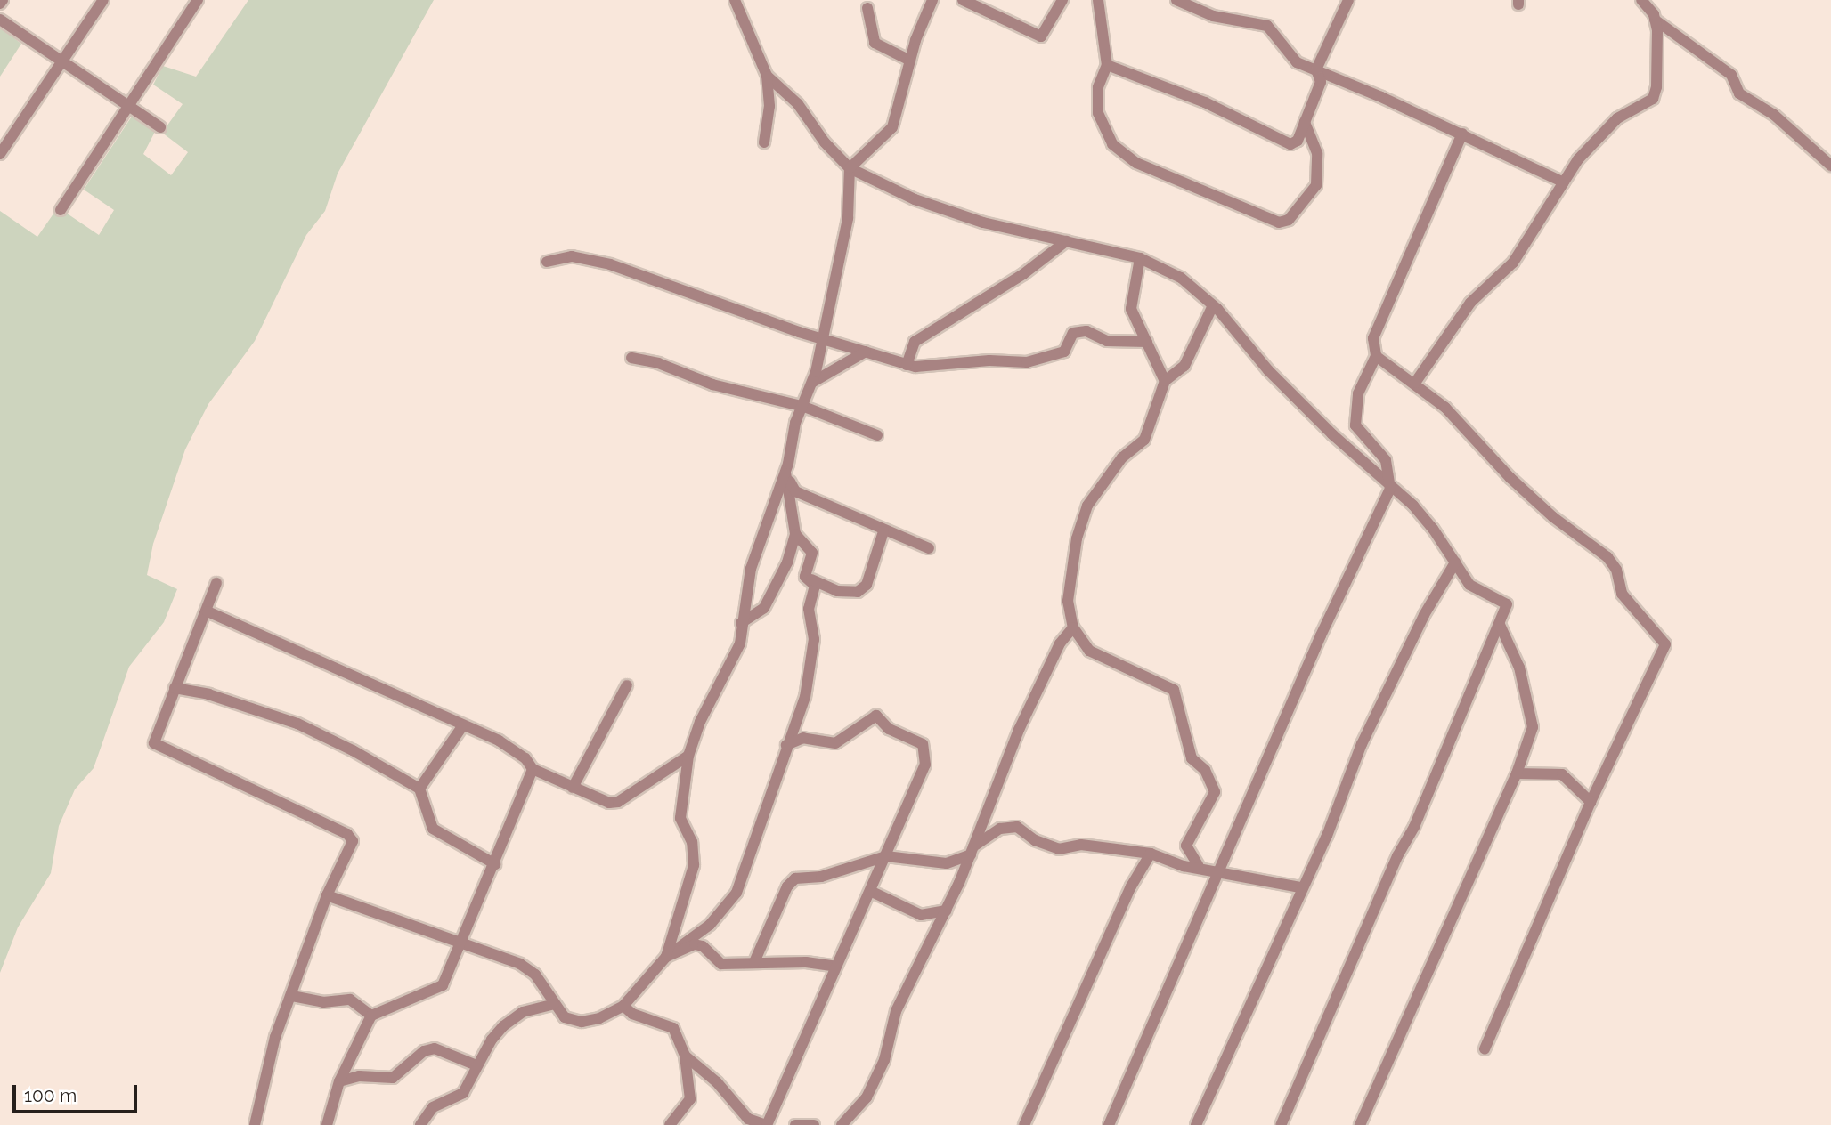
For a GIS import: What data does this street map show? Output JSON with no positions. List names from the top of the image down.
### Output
{
  "scale_bar": "100 m"
}
